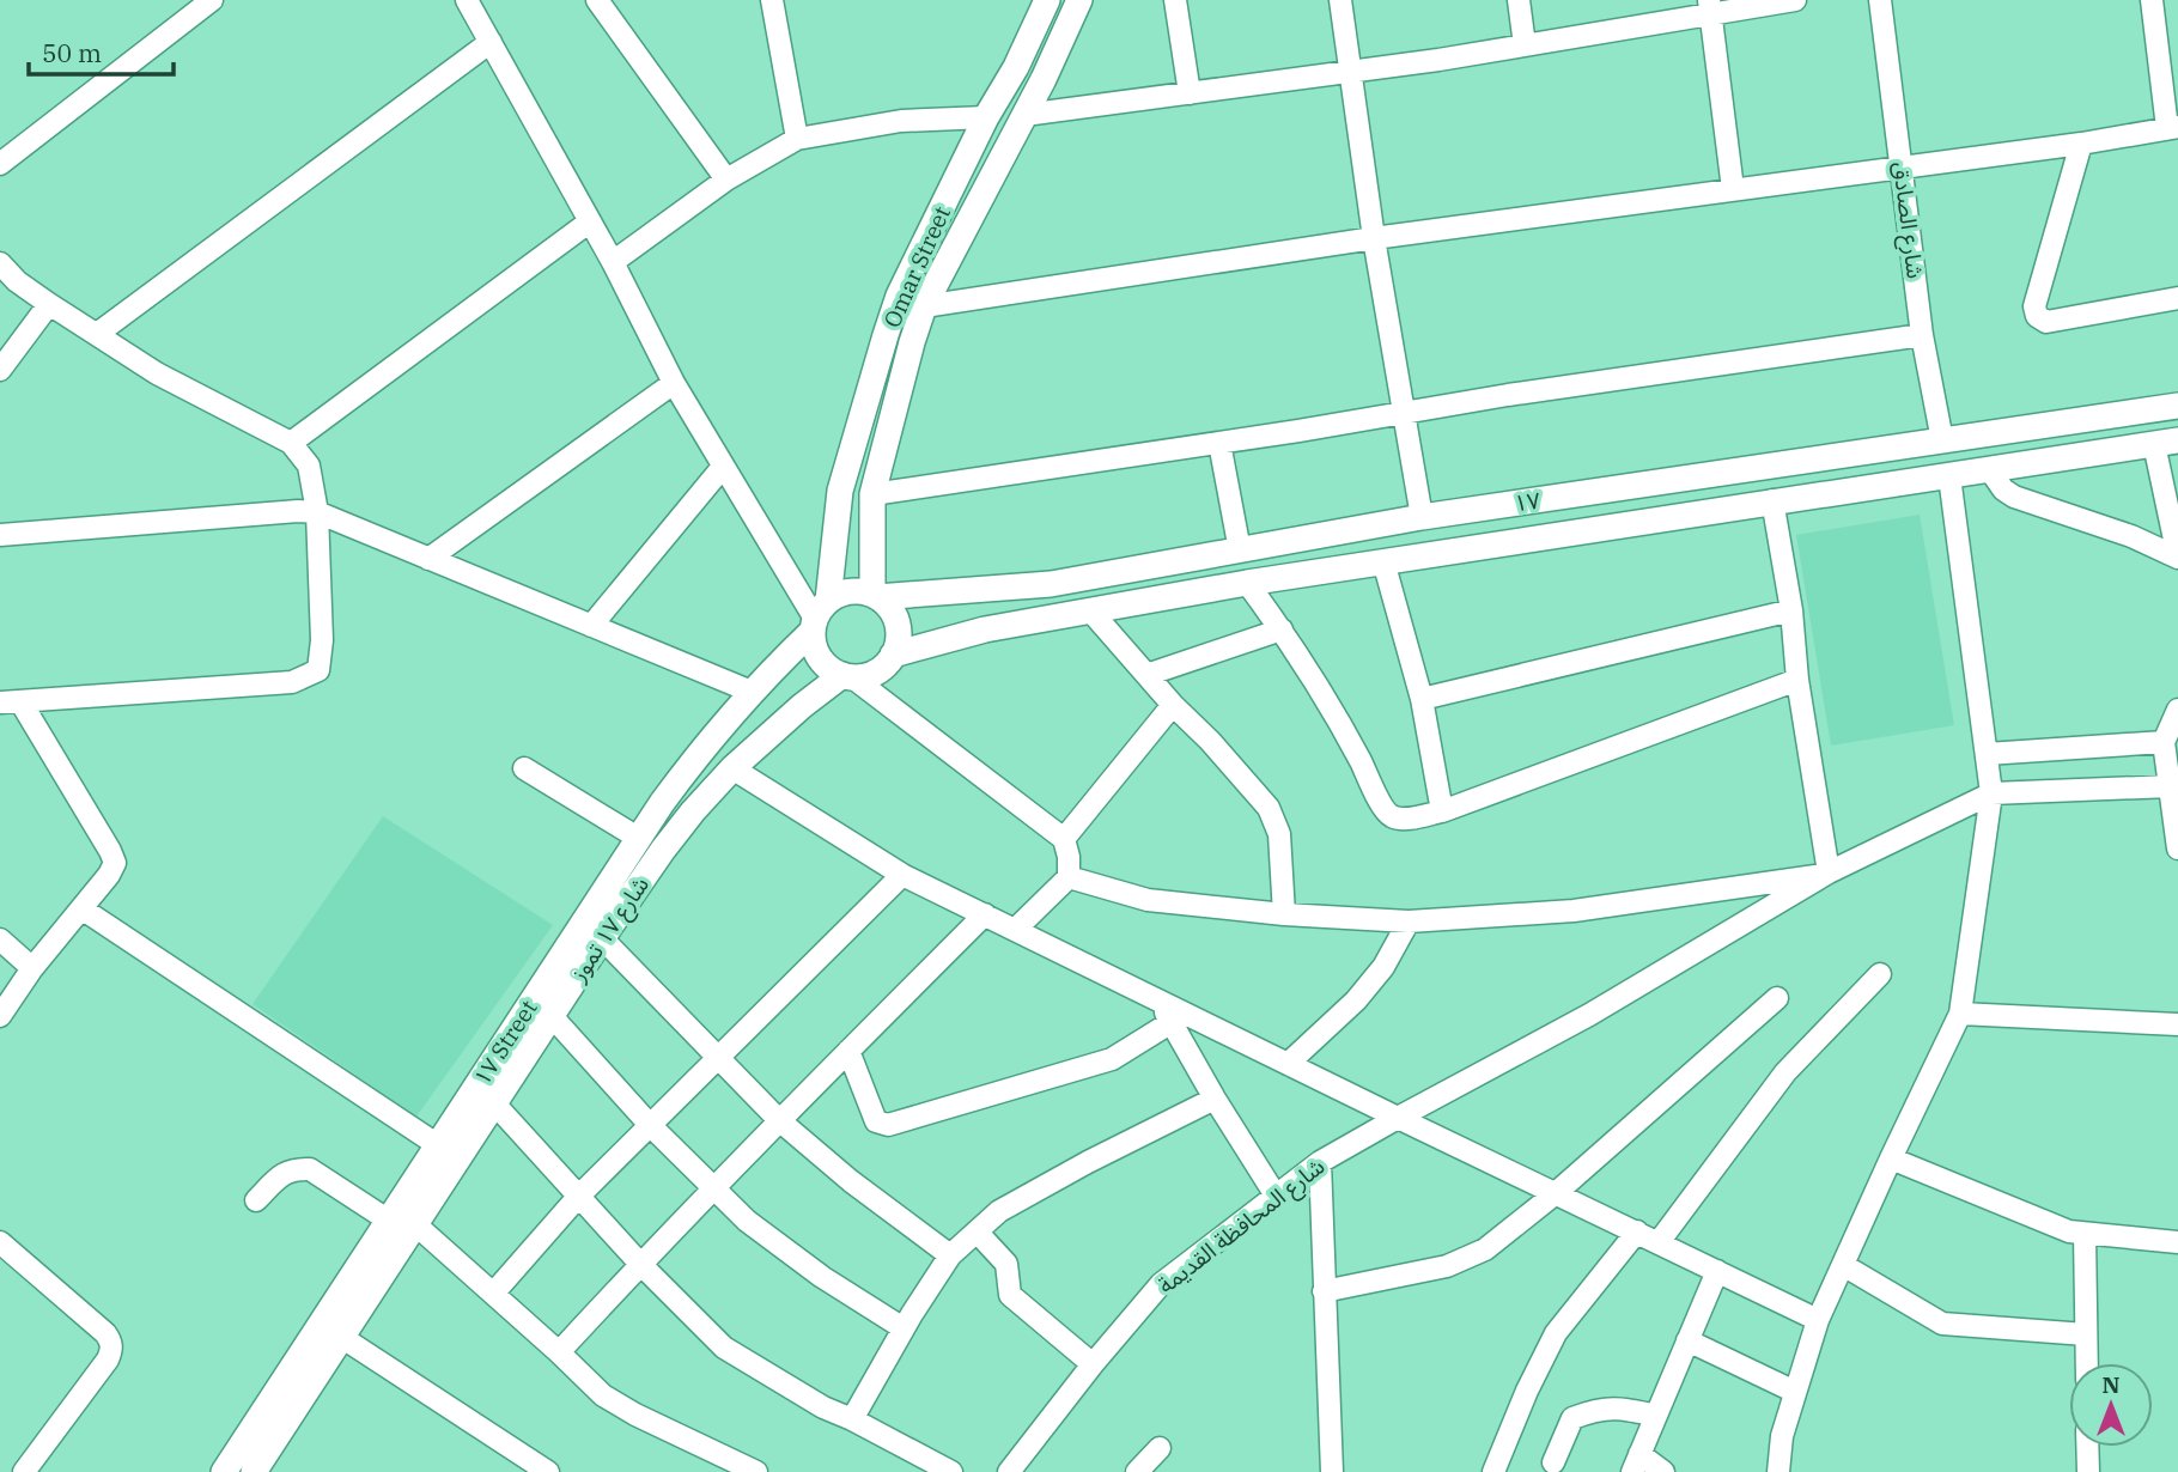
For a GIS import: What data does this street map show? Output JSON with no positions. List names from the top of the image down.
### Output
{
  "streets": {
    "main road": [
      "Omar Street",
      "١٧",
      "شارع ١٧ تموز",
      "١٧ Street"
    ],
    "street": ["شارع الصادق", "شارع المحافظة القديمة"]
  },
  "crossings": [
    ["شارع الصادق", "١٧"],
    ["Omar Street", "١٧"],
    ["Omar Street", "شارع ١٧ تموز"],
    ["Omar Street", "١٧ Street"],
    ["١٧", "شارع ١٧ تموز"],
    ["١٧", "١٧ Street"],
    ["شارع ١٧ تموز", "١٧ Street"]
  ],
  "scale_bar": "50 m",
  "north": "top"
}
